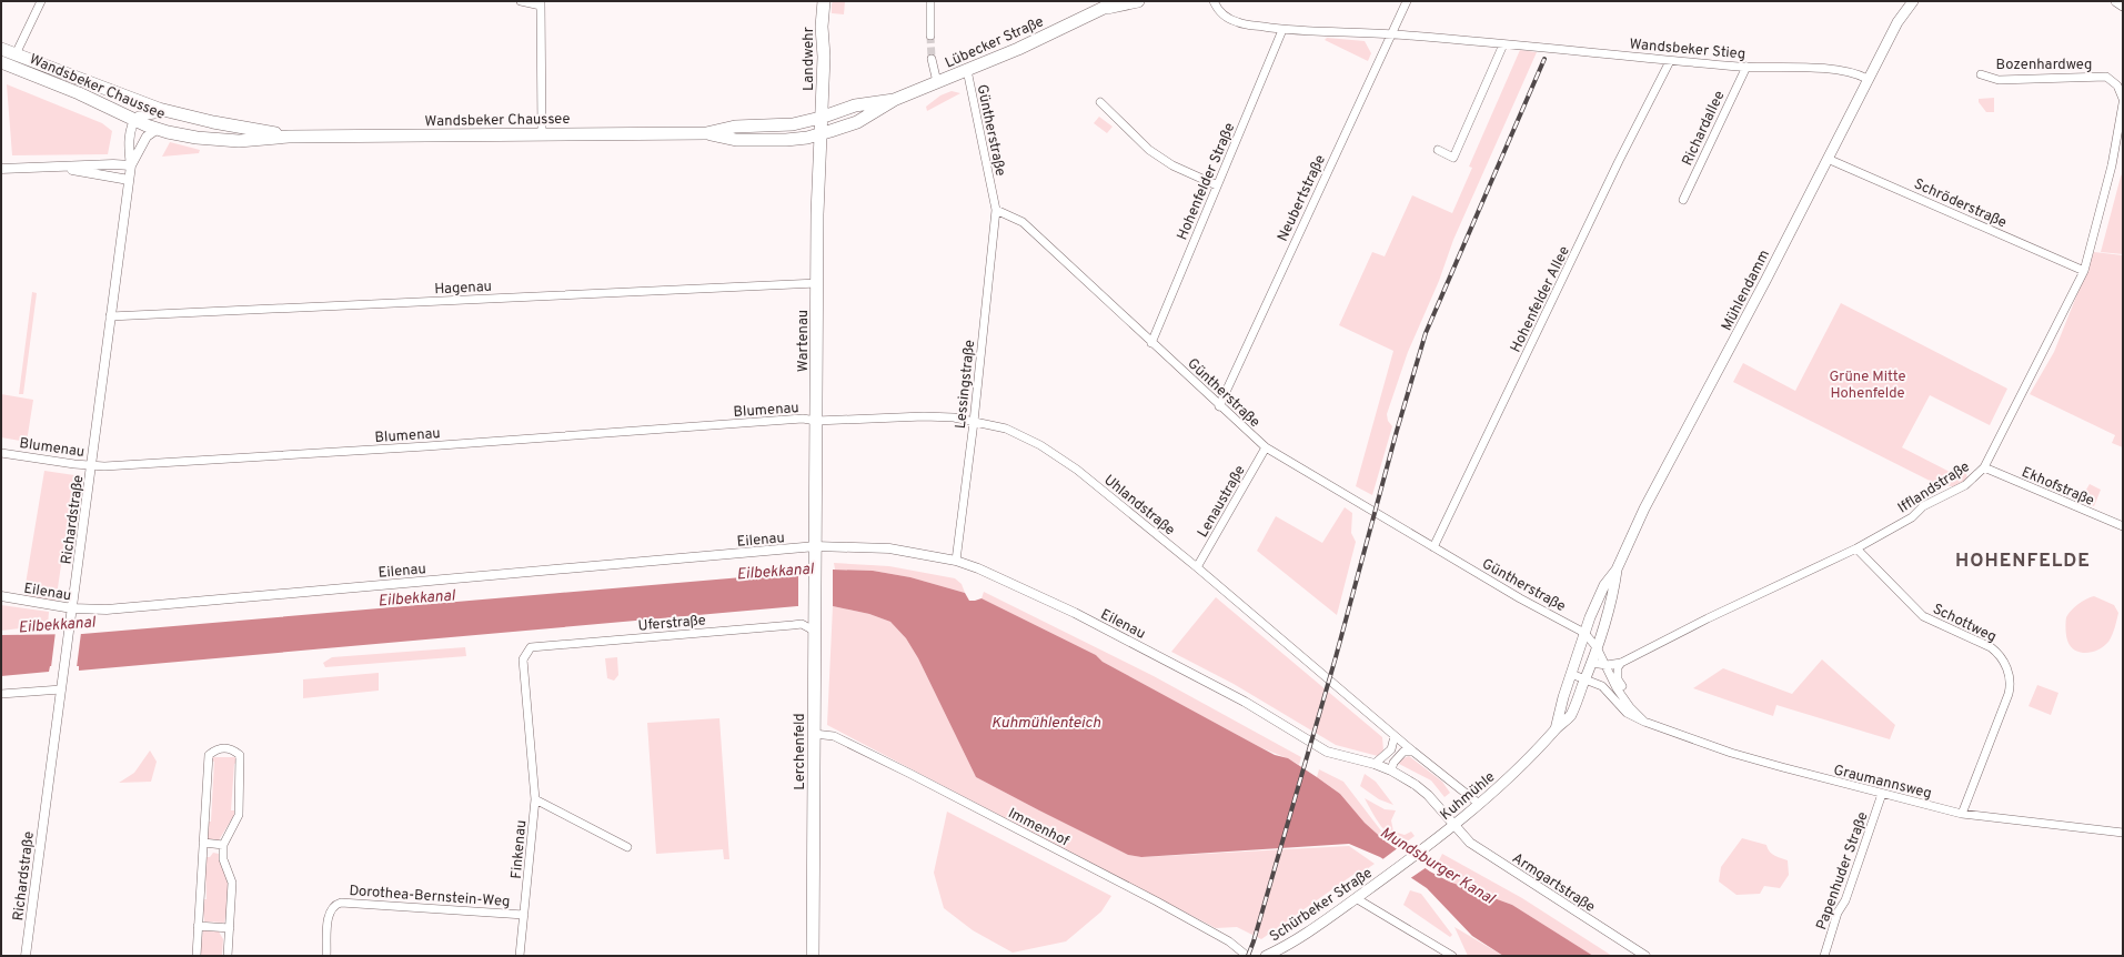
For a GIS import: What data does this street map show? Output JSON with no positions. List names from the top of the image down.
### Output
{
  "streets": {
    "main road": [
      "Lübecker Straße",
      "Landwehr",
      "Wandsbeker Chaussee",
      "Mühlendamm",
      "Wartenau",
      "Lerchenfeld",
      "Kuhmühle",
      "Schürbeker Straße"
    ],
    "street": [
      "Wandsbeker Stieg",
      "Bozenhardweg",
      "Richardallee",
      "Güntherstraße",
      "Hohenfelder Straße",
      "Neubertstraße",
      "Schröderstraße",
      "Hagenau",
      "Hohenfelder Allee",
      "Lessingstraße",
      "Blumenau",
      "Ekhofstraße",
      "Ifflandstraße",
      "Lenaustraße",
      "Uhlandstraße",
      "Richardstraße",
      "Eilenau",
      "Uferstraße",
      "Schottweg",
      "Graumannsweg",
      "Immenhof",
      "Finkenau",
      "Papenhuder Straße",
      "Armgartstraße",
      "Dorothea-Bernstein-Weg"
    ]
  },
  "crossings": [
    ["Lübecker Straße", "Landwehr"],
    ["Lübecker Straße", "Wandsbeker Chaussee"],
    ["Lübecker Straße", "Güntherstraße"],
    ["Lübecker Straße", "Wartenau"],
    ["Wandsbeker Stieg", "Richardallee"],
    ["Wandsbeker Stieg", "Hohenfelder Straße"],
    ["Wandsbeker Stieg", "Neubertstraße"],
    ["Wandsbeker Stieg", "Mühlendamm"],
    ["Wandsbeker Stieg", "Hohenfelder Allee"],
    ["Landwehr", "Wandsbeker Chaussee"],
    ["Landwehr", "Wartenau"],
    ["Wandsbeker Chaussee", "Wartenau"],
    ["Wandsbeker Chaussee", "Richardstraße"],
    ["Güntherstraße", "Hohenfelder Straße"],
    ["Güntherstraße", "Neubertstraße"],
    ["Güntherstraße", "Mühlendamm"],
    ["Güntherstraße", "Hohenfelder Allee"],
    ["Güntherstraße", "Lessingstraße"],
    ["Güntherstraße", "Lenaustraße"],
    ["Güntherstraße", "Graumannsweg"],
    ["Güntherstraße", "Kuhmühle"],
    ["Schröderstraße", "Mühlendamm"],
    ["Schröderstraße", "Ifflandstraße"],
    ["Hagenau", "Wartenau"],
    ["Hagenau", "Richardstraße"],
    ["Mühlendamm", "Graumannsweg"],
    ["Mühlendamm", "Kuhmühle"],
    ["Wartenau", "Blumenau"],
    ["Wartenau", "Uhlandstraße"],
    ["Wartenau", "Eilenau"],
    ["Wartenau", "Lerchenfeld"],
    ["Lessingstraße", "Uhlandstraße"],
    ["Lessingstraße", "Eilenau"],
    ["Blumenau", "Uhlandstraße"],
    ["Blumenau", "Richardstraße"],
    ["Ekhofstraße", "Ifflandstraße"],
    ["Ifflandstraße", "Schottweg"],
    ["Ifflandstraße", "Graumannsweg"],
    ["Ifflandstraße", "Kuhmühle"],
    ["Lenaustraße", "Uhlandstraße"],
    ["Uhlandstraße", "Kuhmühle"],
    ["Richardstraße", "Eilenau"],
    ["Eilenau", "Lerchenfeld"],
    ["Eilenau", "Kuhmühle"],
    ["Eilenau", "Armgartstraße"],
    ["Uferstraße", "Lerchenfeld"],
    ["Uferstraße", "Finkenau"],
    ["Schottweg", "Graumannsweg"],
    ["Lerchenfeld", "Immenhof"],
    ["Graumannsweg", "Kuhmühle"],
    ["Graumannsweg", "Papenhuder Straße"],
    ["Kuhmühle", "Armgartstraße"],
    ["Kuhmühle", "Schürbeker Straße"],
    ["Finkenau", "Dorothea-Bernstein-Weg"]
  ],
  "districts": ["HOHENFELDE"],
  "water": ["Eilbekkanal", "Kuhmühlenteich", "Mundsburger Kanal"],
  "parks": ["Grüne Mitte Hohenfelde"]
}
